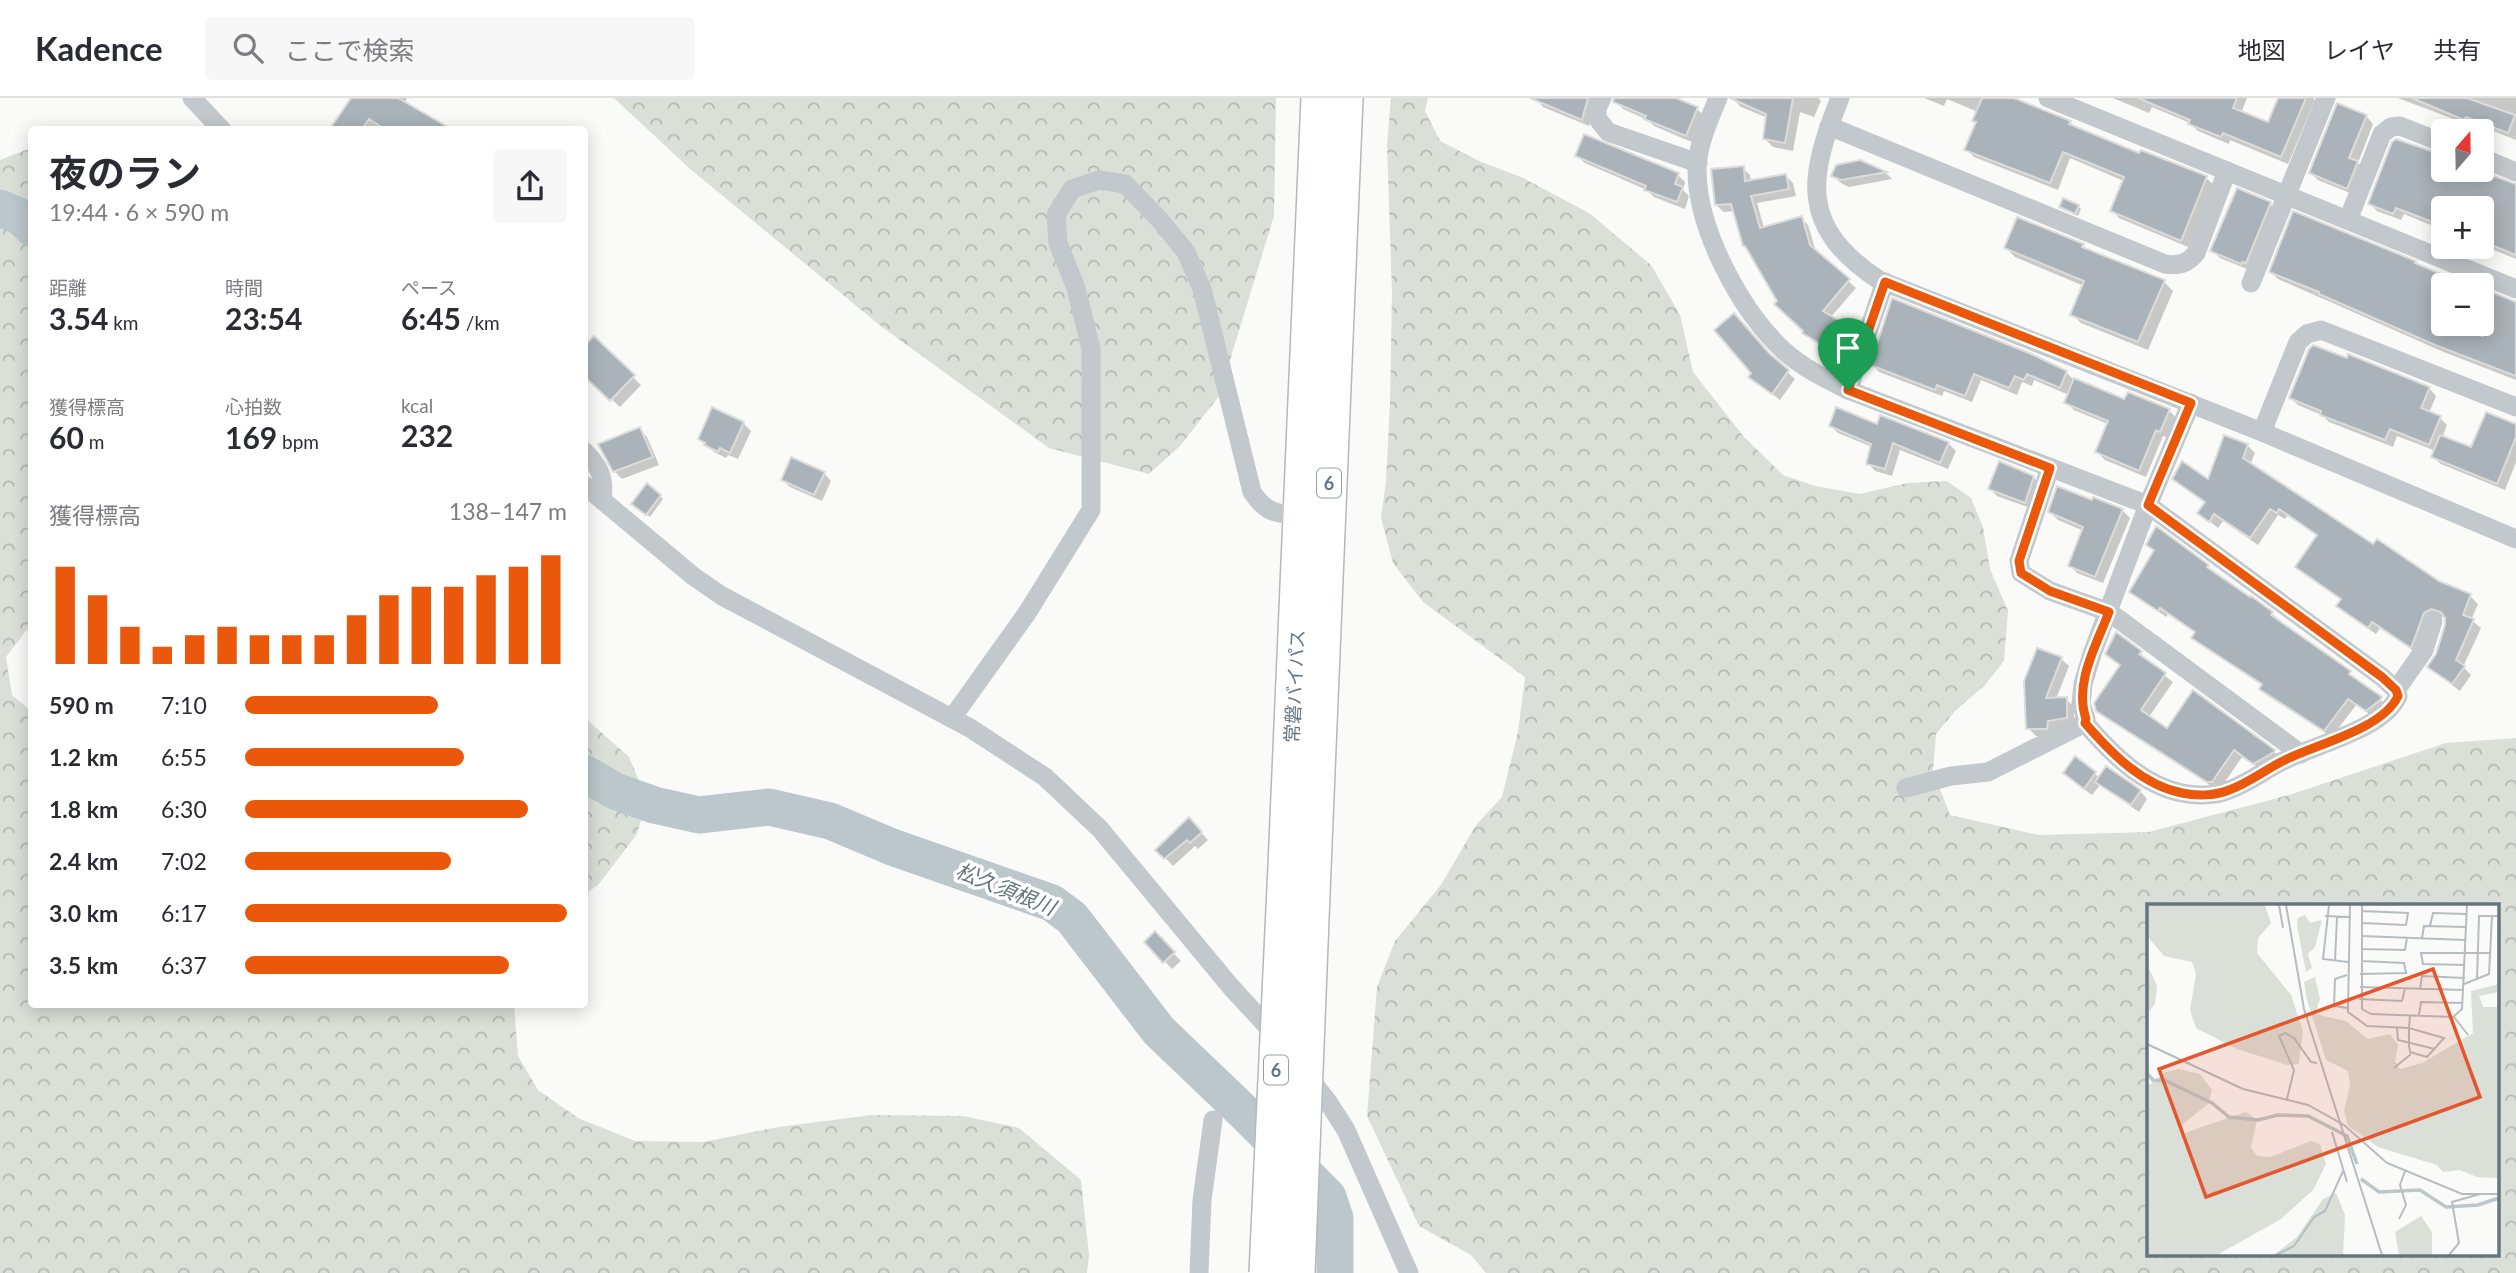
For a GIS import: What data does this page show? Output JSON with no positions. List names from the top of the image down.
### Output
{
  "streets": {
    "highway": ["6", "常磐バイパス"]
  },
  "water": ["松久須根川"],
  "north": "top",
  "page": {
    "header": "Kadence",
    "search": "ここで検索",
    "nav": ["地図", "レイヤ", "共有"],
    "map_buttons": ["+", "−"],
    "heading": ["夜のラン", "19:44 · 6 × 590 m"],
    "stats": [
      ["距離", "3.54 km"],
      ["時間", "23:54"],
      ["ペース", "6:45 /km"],
      ["獲得標高", "60 m"],
      ["心拍数", "169 bpm"],
      ["kcal", "232"]
    ],
    "chart": ["獲得標高", "138–147 m"],
    "list": [
      {
        "name": "590 m",
        "note": "7:10"
      },
      {
        "name": "1.2 km",
        "note": "6:55"
      },
      {
        "name": "1.8 km",
        "note": "6:30"
      },
      {
        "name": "2.4 km",
        "note": "7:02"
      },
      {
        "name": "3.0 km",
        "note": "6:17"
      },
      {
        "name": "3.5 km",
        "note": "6:37"
      }
    ]
  }
}
